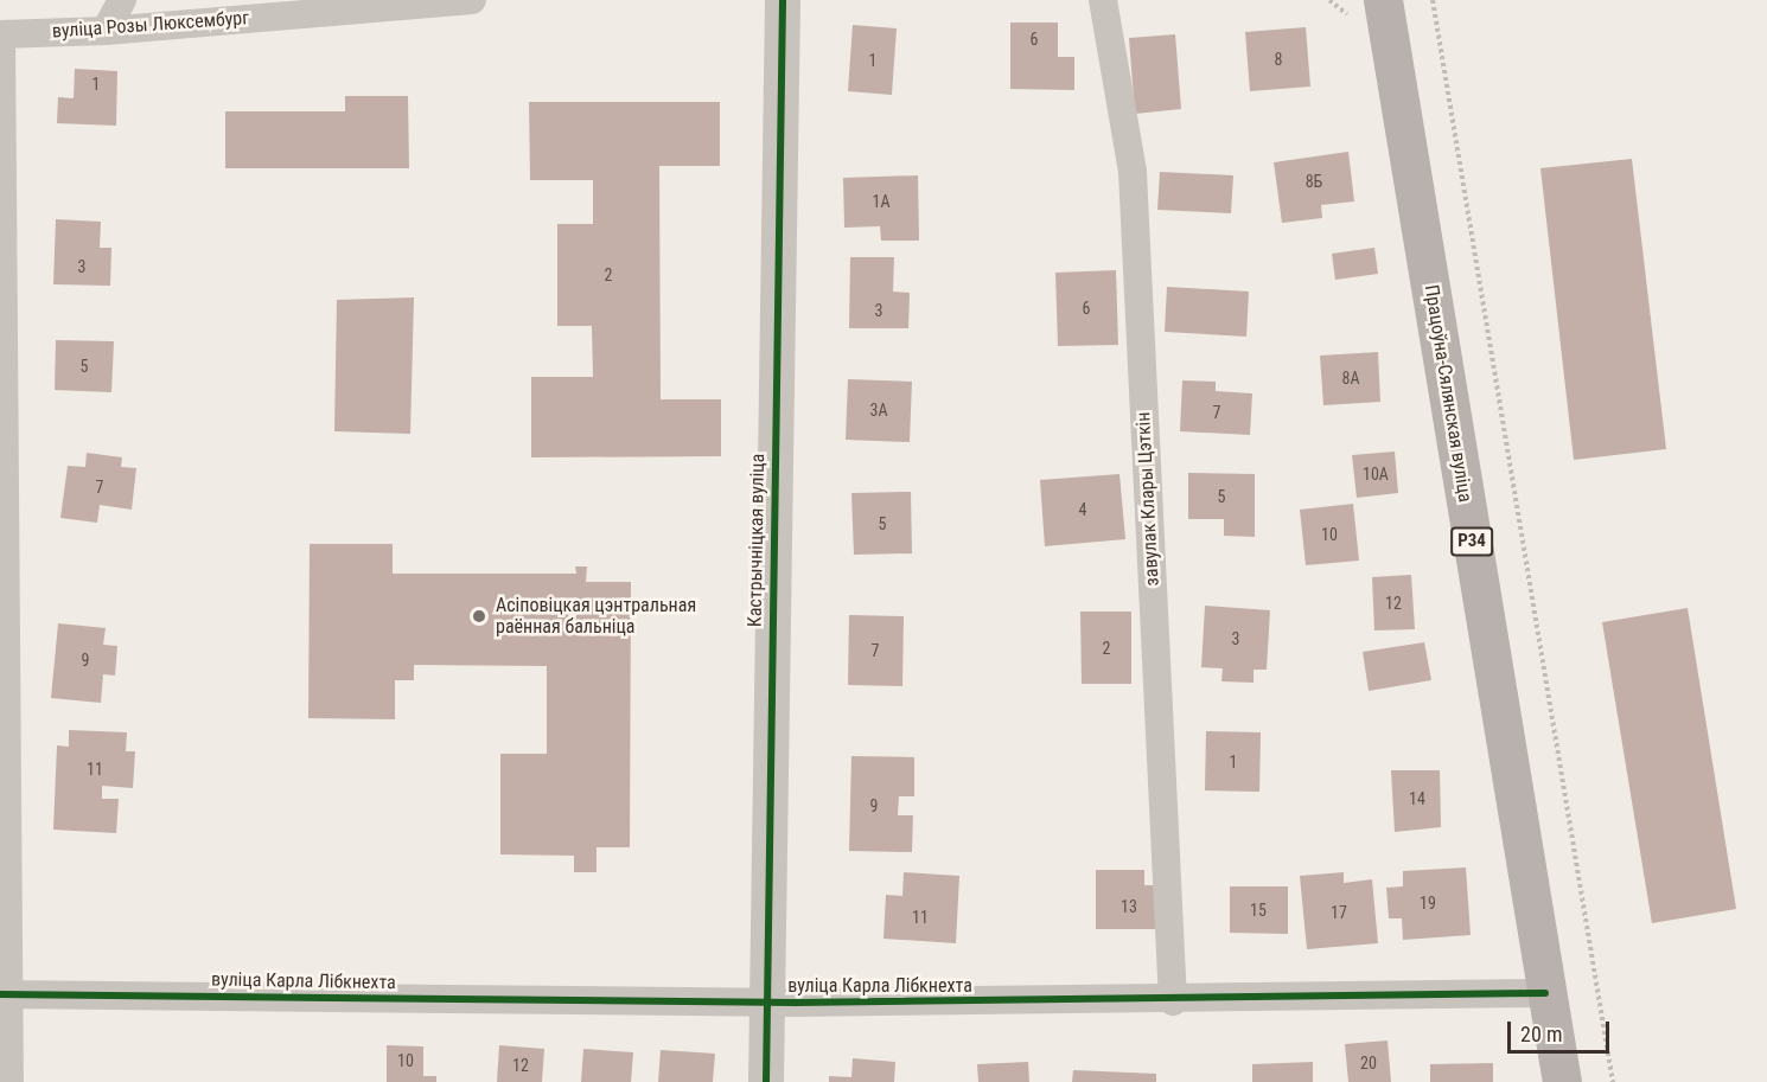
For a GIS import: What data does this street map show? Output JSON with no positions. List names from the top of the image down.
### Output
{
  "streets": {
    "main road": ["Працоўна-Сялянская вуліца", "Р34"],
    "street": [
      "вуліца Розы Люксембург",
      "завулак Клары Цэткін",
      "Кастрычніцкая вуліца",
      "вуліца Карла Лібкнехта"
    ]
  },
  "crossings": [
    ["Працоўна-Сялянская вуліца", "вуліца Карла Лібкнехта"],
    ["завулак Клары Цэткін", "вуліца Карла Лібкнехта"],
    ["Кастрычніцкая вуліца", "вуліца Карла Лібкнехта"]
  ],
  "places": ["Асіповіцкая цэнтральная раённая бальніца"],
  "house_numbers": [
    "6",
    "8",
    "1",
    "1",
    "8Б",
    "1А",
    "3",
    "2",
    "6",
    "3",
    "5",
    "8А",
    "3А",
    "7",
    "10А",
    "7",
    "5",
    "4",
    "5",
    "10",
    "12",
    "3",
    "2",
    "7",
    "9",
    "1",
    "11",
    "14",
    "9",
    "19",
    "13",
    "15",
    "17",
    "11",
    "10",
    "20",
    "12"
  ],
  "scale_bar": "20 m"
}
